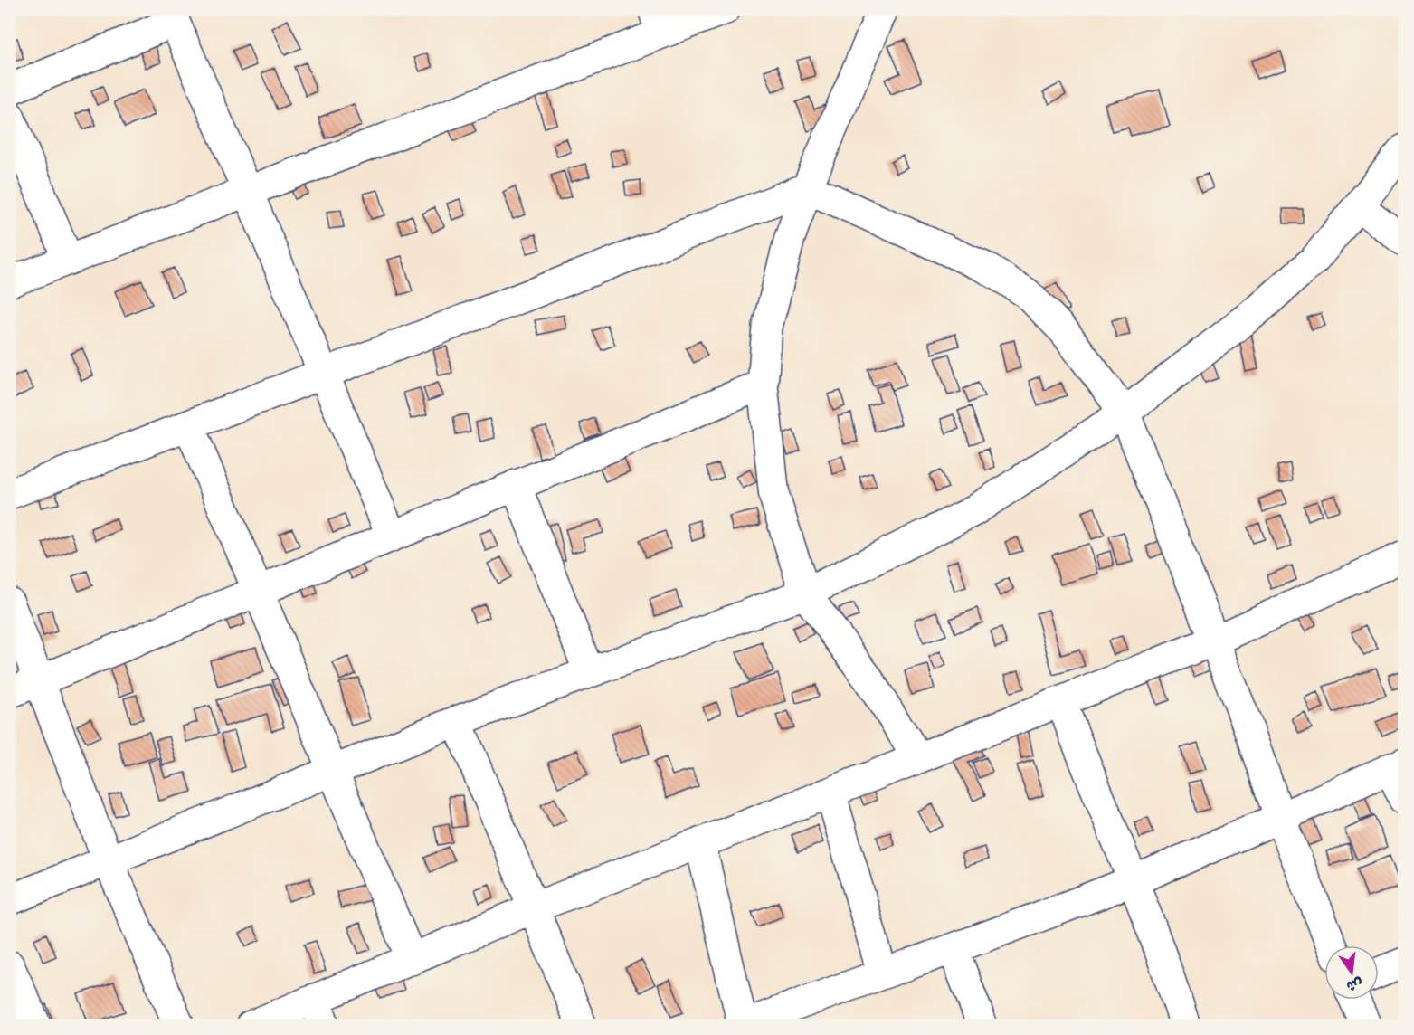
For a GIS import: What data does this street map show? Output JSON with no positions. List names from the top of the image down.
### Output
{
  "north": "bottom"
}
